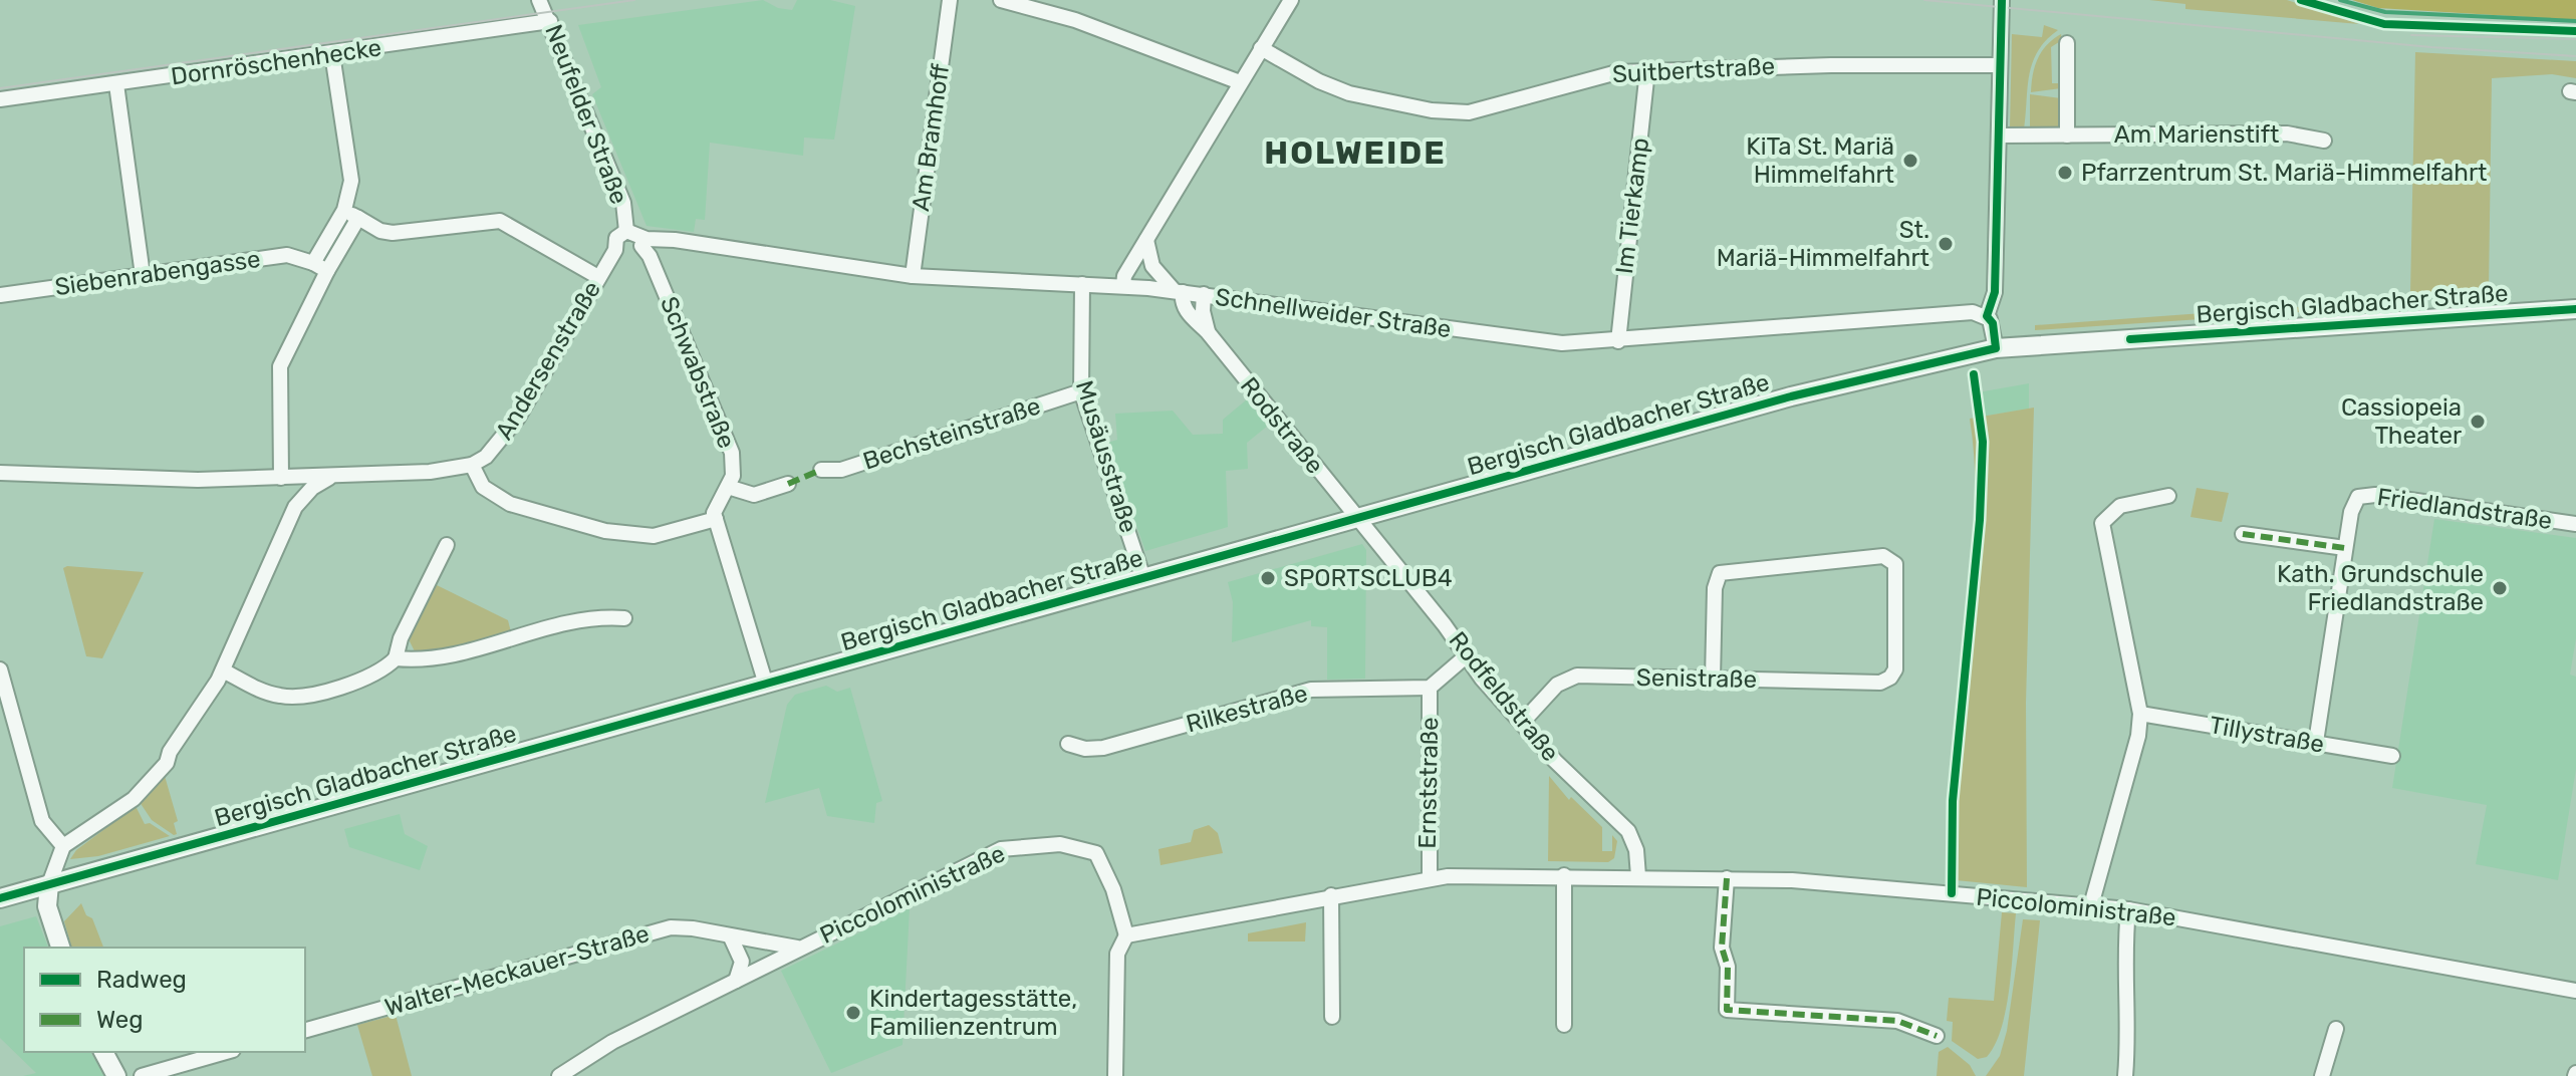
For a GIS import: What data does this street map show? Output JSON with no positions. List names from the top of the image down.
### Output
{
  "streets": {
    "main road": ["Bergisch Gladbacher Straße"],
    "street": [
      "Dornröschenhecke",
      "Suitbertstraße",
      "Neufelder Straße",
      "Am Marienstift",
      "Am Bramhoff",
      "Im Tierkamp",
      "Siebenrabengasse",
      "Schnellweider Straße",
      "Andersenstraße",
      "Schwabstraße",
      "Rodstraße",
      "Bechsteinstraße",
      "Musäusstraße",
      "Friedlandstraße",
      "Senistraße",
      "Rodfeldstraße",
      "Rilkestraße",
      "Tillystraße",
      "Ernststraße",
      "Piccoloministraße",
      "Walter-Meckauer-Straße"
    ]
  },
  "crossings": [
    ["Dornröschenhecke", "Neufelder Straße"],
    ["Suitbertstraße", "Im Tierkamp"],
    ["Neufelder Straße", "Andersenstraße"],
    ["Am Bramhoff", "Schnellweider Straße"],
    ["Im Tierkamp", "Schnellweider Straße"],
    ["Bergisch Gladbacher Straße", "Rodstraße"],
    ["Bergisch Gladbacher Straße", "Musäusstraße"],
    ["Bergisch Gladbacher Straße", "Rodfeldstraße"],
    ["Schnellweider Straße", "Schwabstraße"],
    ["Schnellweider Straße", "Rodstraße"],
    ["Schnellweider Straße", "Musäusstraße"],
    ["Rodstraße", "Rodfeldstraße"],
    ["Bechsteinstraße", "Musäusstraße"],
    ["Friedlandstraße", "Tillystraße"],
    ["Senistraße", "Rodfeldstraße"],
    ["Rodfeldstraße", "Piccoloministraße"],
    ["Rilkestraße", "Ernststraße"],
    ["Ernststraße", "Piccoloministraße"],
    ["Piccoloministraße", "Walter-Meckauer-Straße"]
  ],
  "districts": ["HOLWEIDE"],
  "places": [
    "KiTa St. Mariä Himmelfahrt",
    "Pfarrzentrum St. Mariä-Himmelfahrt",
    "St. Mariä-Himmelfahrt",
    "Cassiopeia Theater",
    "SPORTSCLUB4",
    "Kath. Grundschule Friedlandstraße",
    "Kindertagesstätte, Familienzentrum"
  ],
  "legend": ["Radweg", "Weg"]
}
